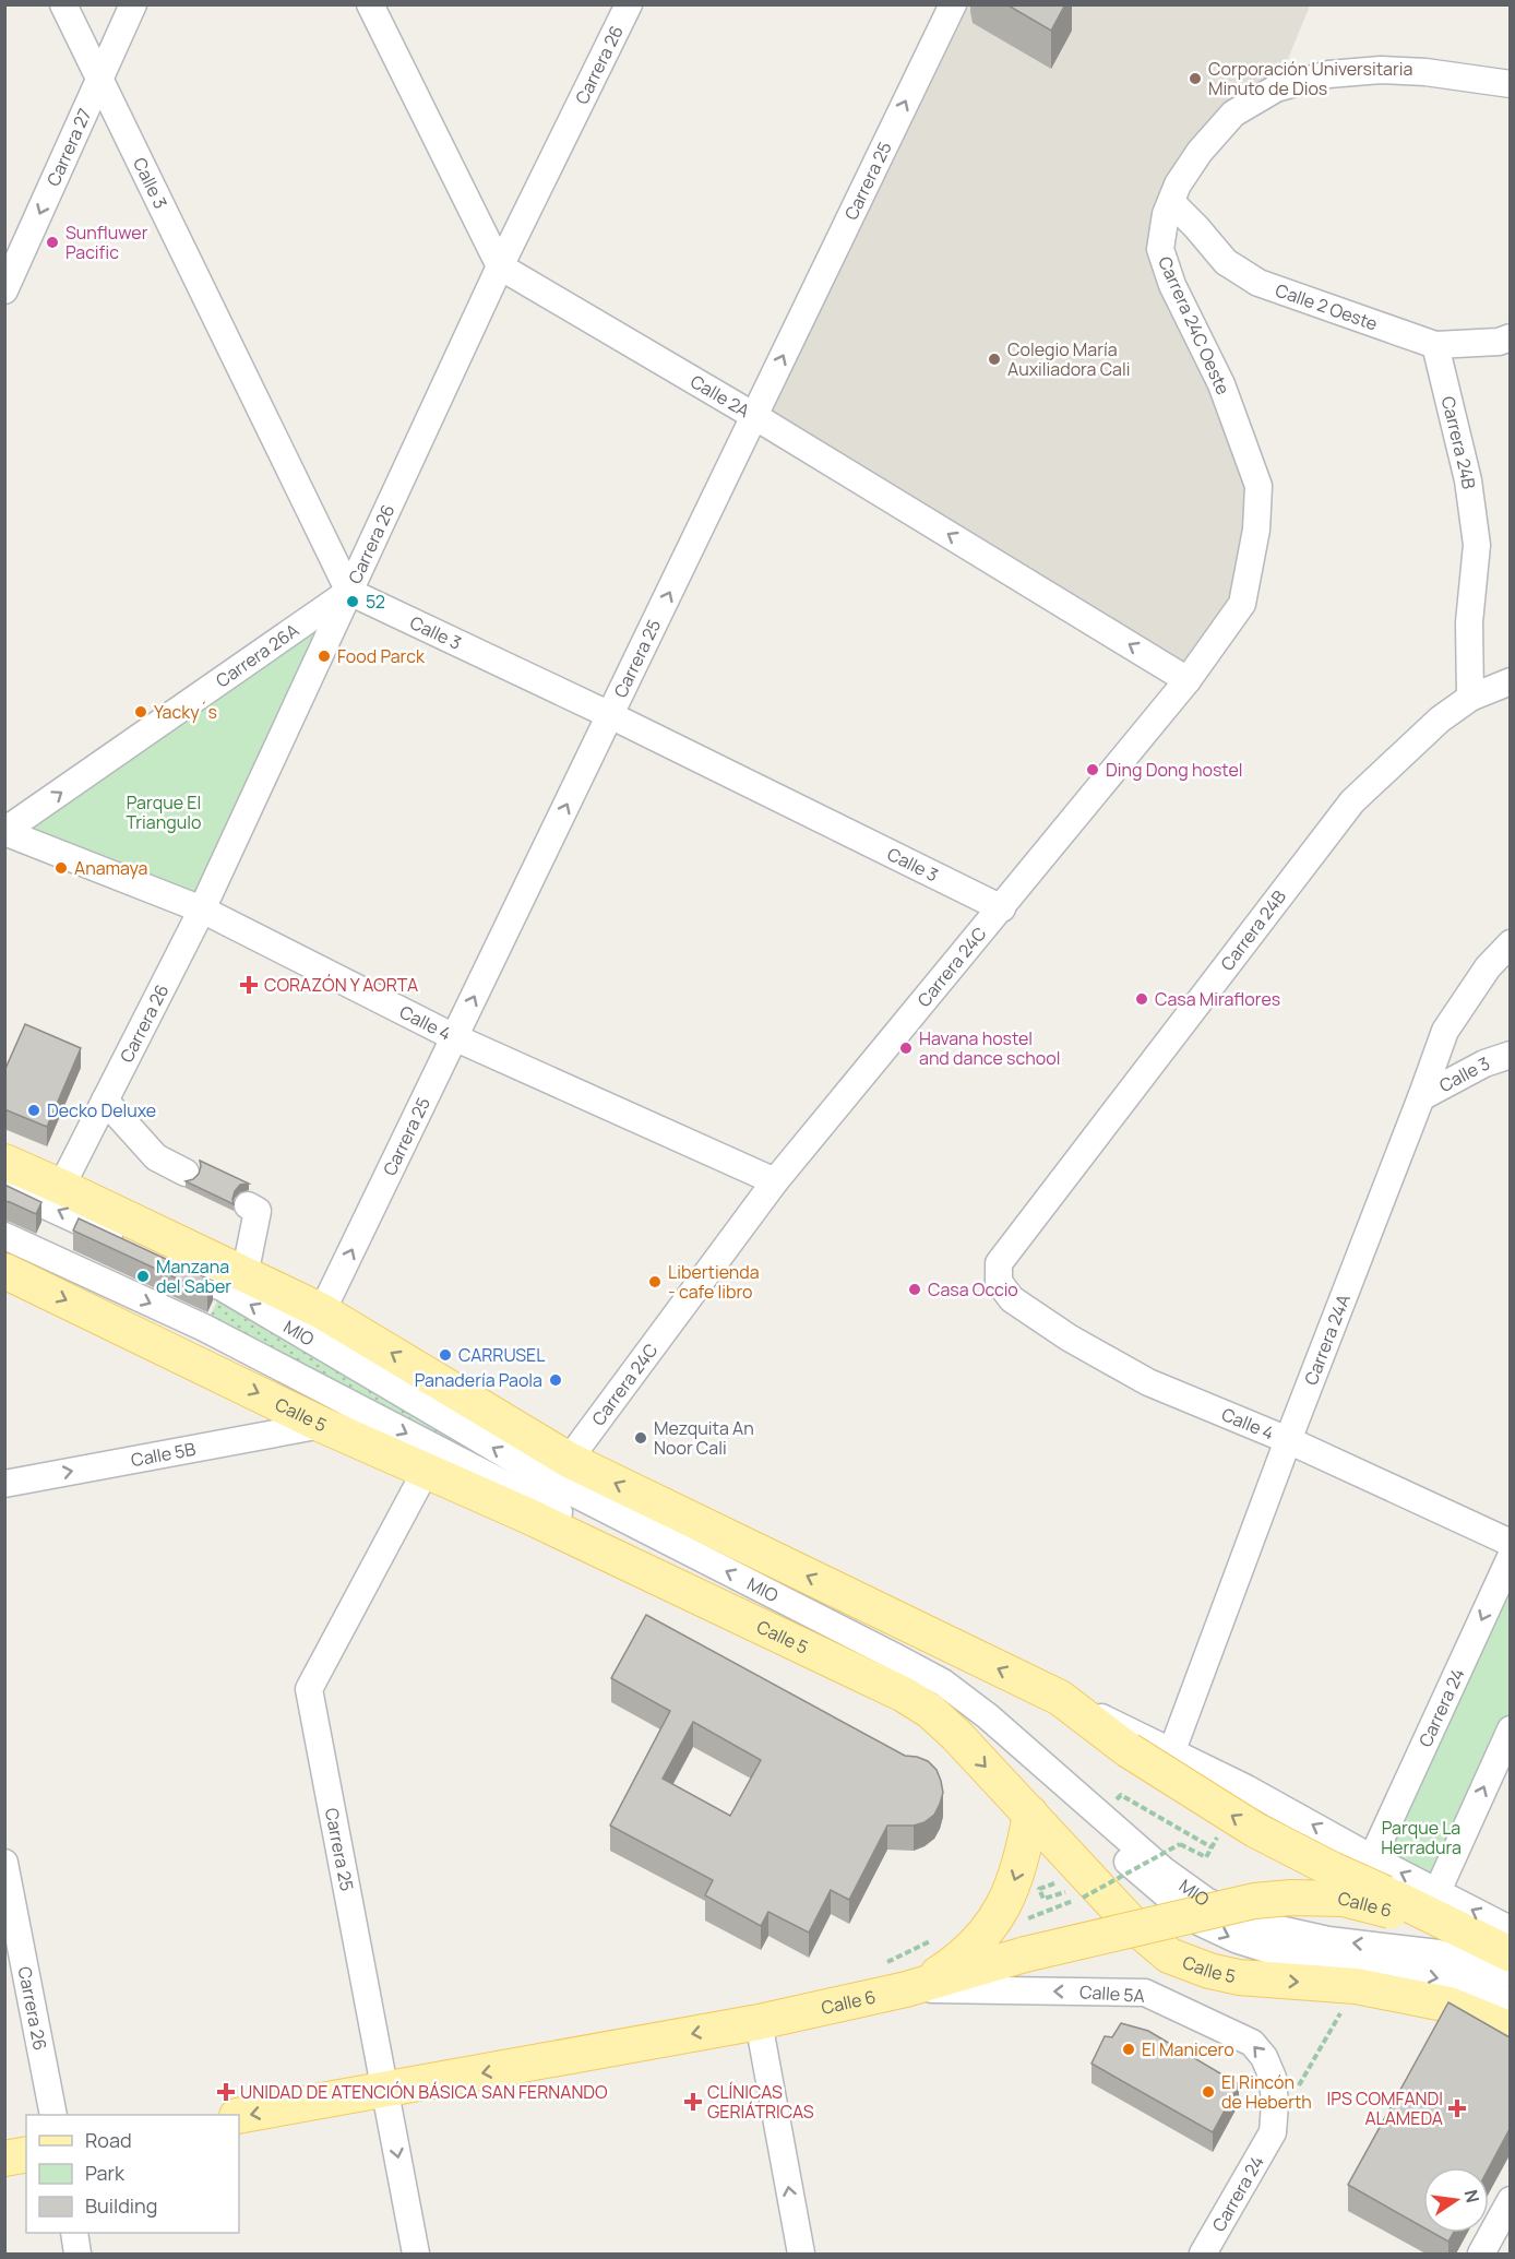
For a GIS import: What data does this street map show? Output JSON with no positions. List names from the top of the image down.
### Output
{
  "streets": {
    "main road": ["Calle 5", "Calle 6"],
    "street": [
      "Carrera 26",
      "Carrera 27",
      "Carrera 25",
      "Calle 3",
      "Calle 2 Oeste",
      "Carrera 24C Oeste",
      "Calle 2A",
      "Carrera 24B",
      "Carrera 26A",
      "Carrera 24C",
      "Calle 4",
      "MIO",
      "Carrera 24A",
      "Calle 5B",
      "Carrera 24",
      "Calle 5A"
    ]
  },
  "crossings": [
    ["Carrera 26", "Calle 3"],
    ["Carrera 26", "Calle 2A"],
    ["Carrera 26", "Carrera 26A"],
    ["Carrera 26", "Calle 4"],
    ["Carrera 27", "Calle 3"],
    ["Carrera 25", "Calle 3"],
    ["Carrera 25", "Calle 2A"],
    ["Carrera 25", "Calle 4"],
    ["Carrera 25", "Calle 5"],
    ["Carrera 25", "Calle 6"],
    ["Calle 3", "Carrera 26A"],
    ["Calle 3", "Carrera 24C"],
    ["Calle 3", "Carrera 24A"],
    ["Calle 2 Oeste", "Carrera 24C Oeste"],
    ["Calle 2 Oeste", "Carrera 24B"],
    ["Carrera 24C Oeste", "Carrera 24C"],
    ["Calle 2A", "Carrera 24C"],
    ["Carrera 24B", "Calle 4"],
    ["Carrera 26A", "Calle 4"],
    ["Carrera 24C", "Calle 4"],
    ["Calle 4", "Carrera 24A"],
    ["Calle 5", "Calle 5B"],
    ["Carrera 24", "Calle 5A"],
    ["Calle 6", "Calle 5A"]
  ],
  "one_way": [
    "Carrera 27",
    "Carrera 25",
    "Calle 2A",
    "Carrera 26A",
    "Calle 5B",
    "Calle 6"
  ],
  "parks": ["Parque El Triangulo", "Parque La Herradura"],
  "places": {
    "other": [
      "Corporación Universitaria Minuto de Dios",
      "Sunfluwer Pacific",
      "Colegio María Auxiliadora Cali",
      "52",
      "Food Parck",
      "Yacky´s",
      "Ding Dong hostel",
      "Anamaya",
      "Casa Miraflores",
      "Havana hostel and dance school",
      "Decko Deluxe",
      "Manzana del Saber",
      "Libertienda - cafe libro",
      "Casa Occio",
      "CARRUSEL",
      "Panadería Paola",
      "Mezquita An Noor Cali",
      "El Manicero",
      "El Rincón de Heberth"
    ],
    "health": [
      "CORAZÓN Y AORTA",
      "UNIDAD DE ATENCIÓN BÁSICA SAN FERNANDO",
      "CLÍNICAS GERIÁTRICAS",
      "IPS COMFANDI ALAMEDA"
    ]
  },
  "legend": ["Road", "Park", "Building"],
  "north": "right"
}
